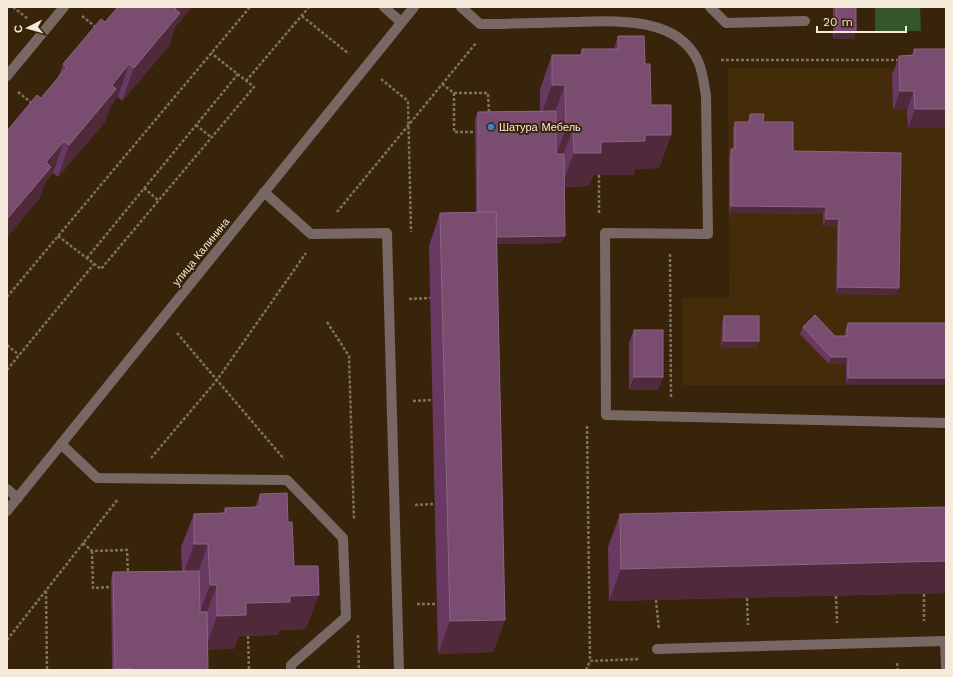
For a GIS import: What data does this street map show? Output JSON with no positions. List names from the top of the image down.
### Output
{
  "streets": {
    "street": ["улица Калинина"]
  },
  "places": ["Шатура Мебель"],
  "scale_bar": "20 m",
  "north": "left"
}
